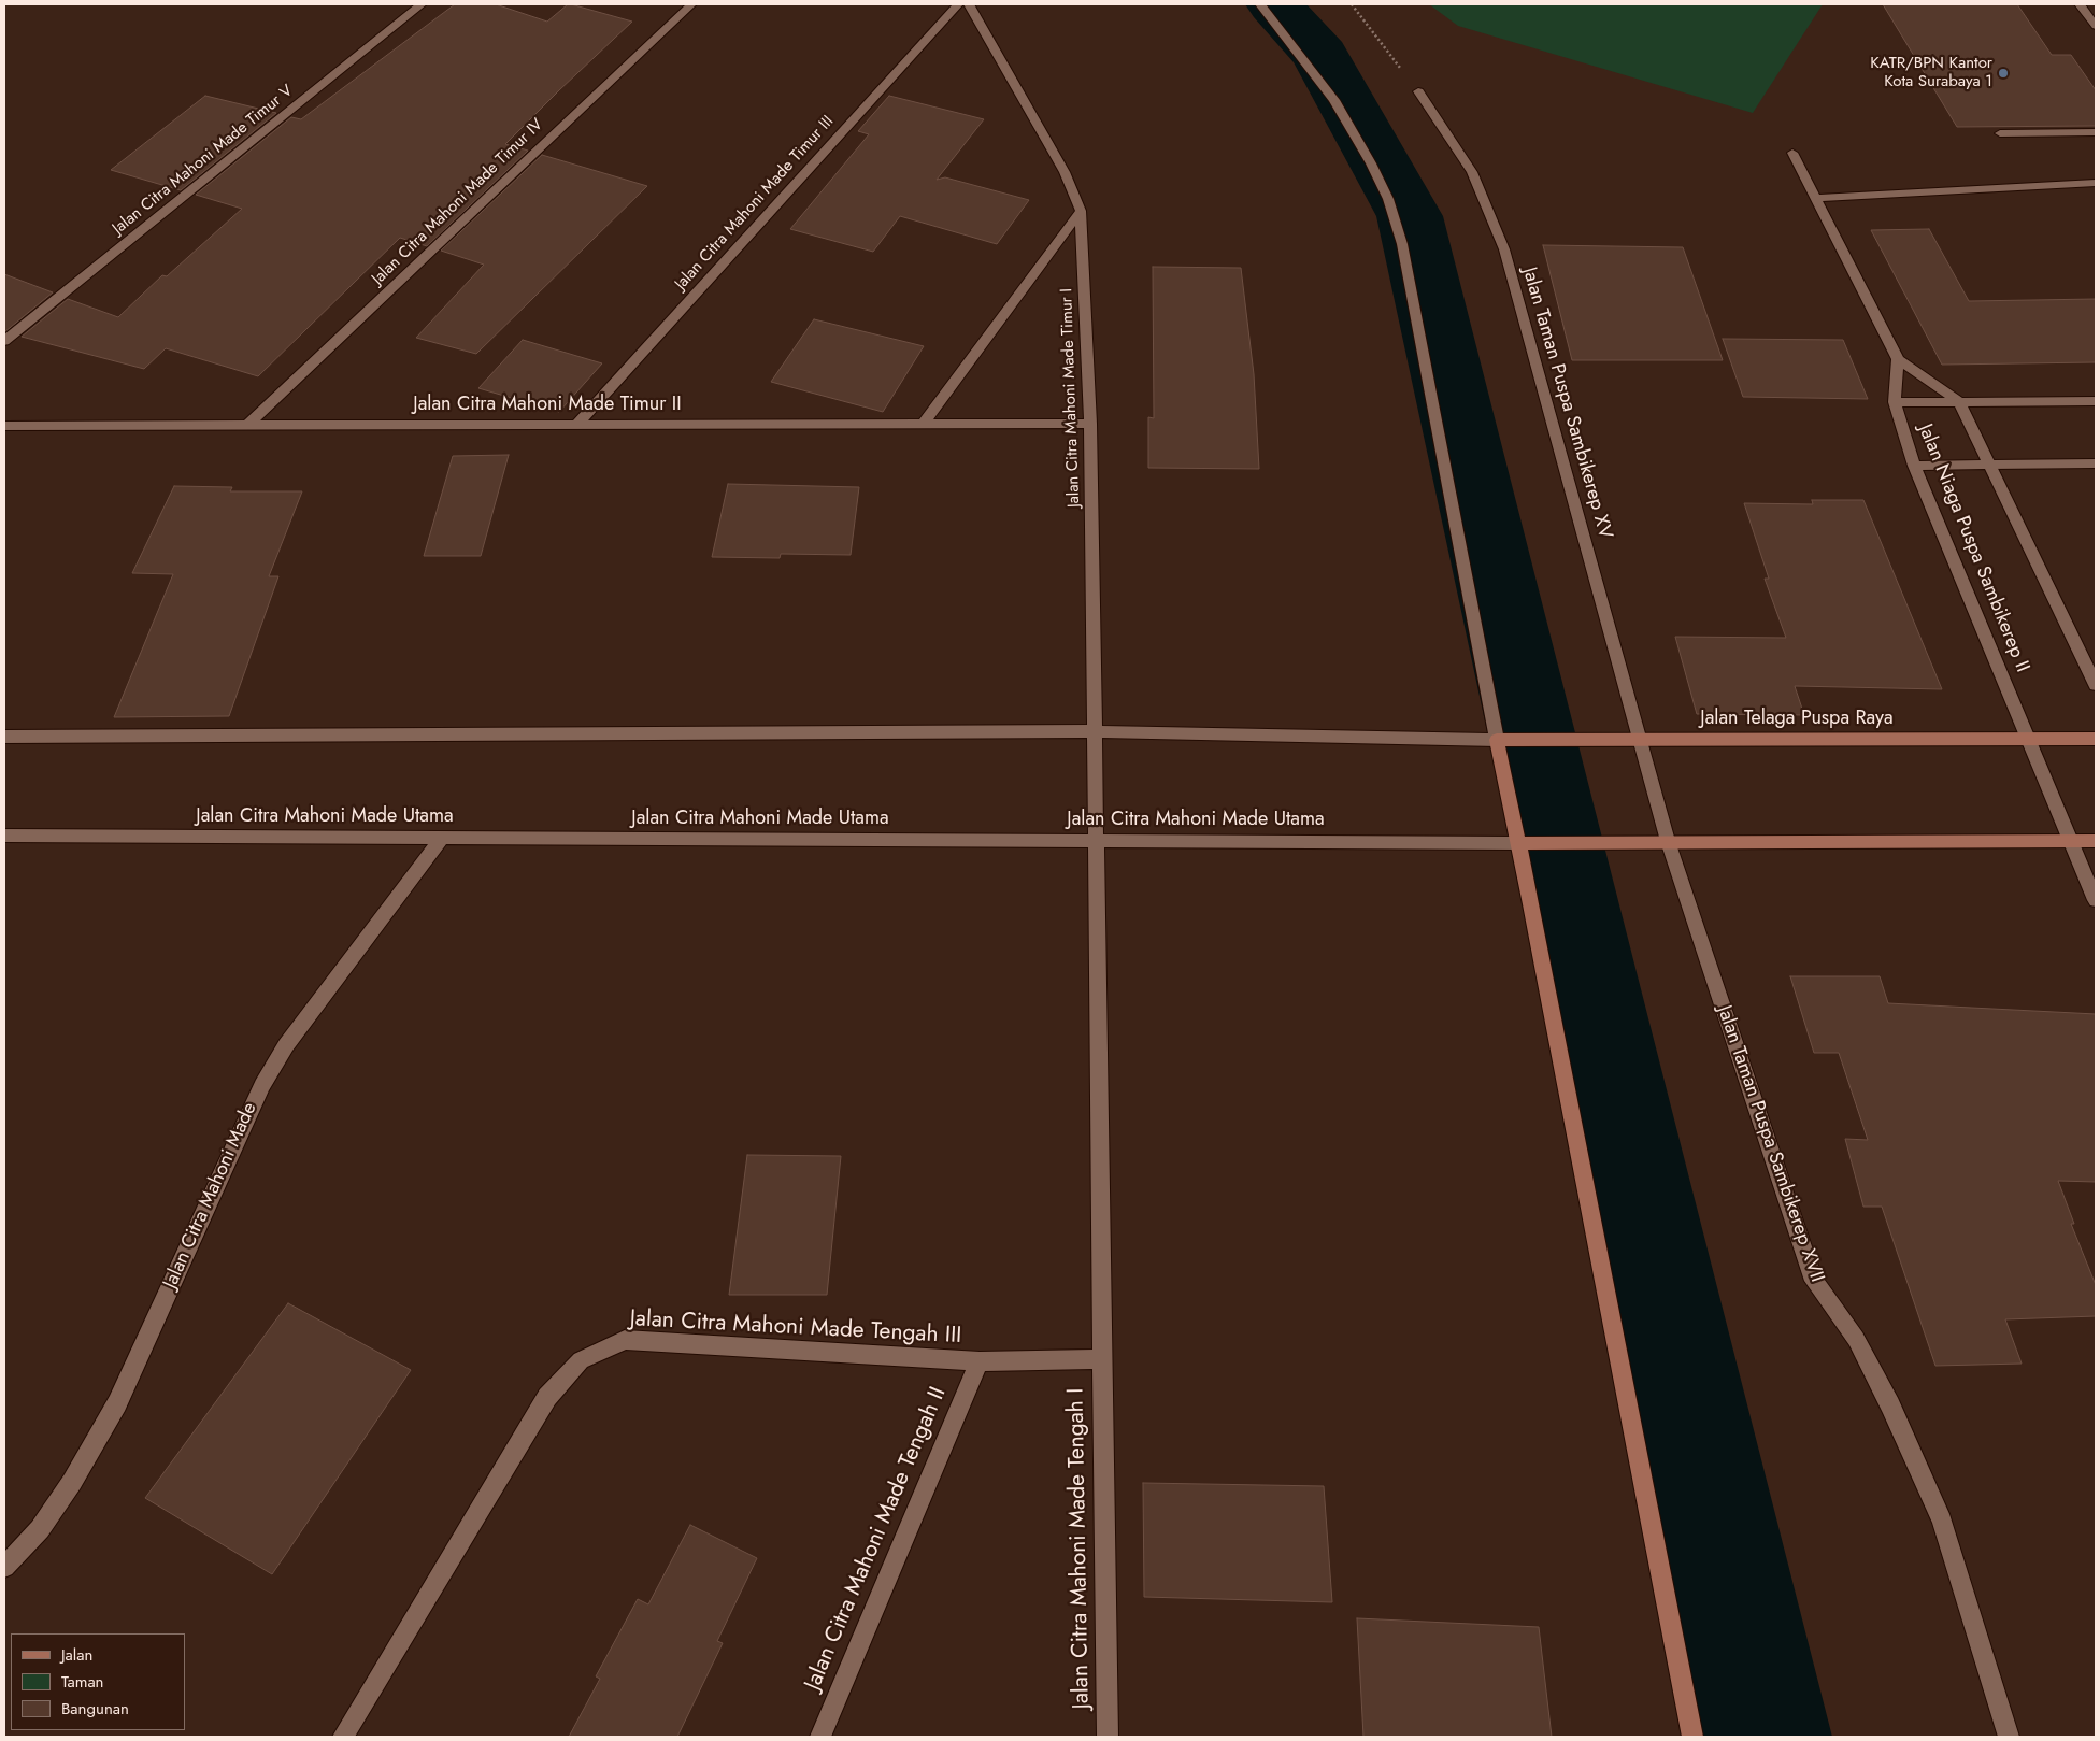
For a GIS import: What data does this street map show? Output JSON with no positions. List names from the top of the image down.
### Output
{
  "streets": {
    "main road": ["Jalan Telaga Puspa Raya"],
    "street": [
      "Jalan Citra Mahoni Made Timur V",
      "Jalan Citra Mahoni Made Timur IV",
      "Jalan Citra Mahoni Made Timur III",
      "Jalan Citra Mahoni Made Timur I",
      "Jalan Taman Puspa Sambikerep XV",
      "Jalan Citra Mahoni Made Timur II",
      "Jalan Niaga Puspa Sambikerep II",
      "Jalan Citra Mahoni Made Utama",
      "Jalan Taman Puspa Sambikerep XVII",
      "Jalan Citra Mahoni Made",
      "Jalan Citra Mahoni Made Tengah III",
      "Jalan Citra Mahoni Made Tengah II",
      "Jalan Citra Mahoni Made Tengah I"
    ]
  },
  "crossings": [
    ["Jalan Citra Mahoni Made Timur IV", "Jalan Citra Mahoni Made Timur II"],
    ["Jalan Citra Mahoni Made Timur III", "Jalan Citra Mahoni Made Timur II"],
    ["Jalan Citra Mahoni Made Timur I", "Jalan Citra Mahoni Made Timur II"],
    ["Jalan Citra Mahoni Made Timur I", "Jalan Citra Mahoni Made Utama"],
    ["Jalan Citra Mahoni Made Timur I", "Jalan Citra Mahoni Made Tengah I"],
    ["Jalan Taman Puspa Sambikerep XV", "Jalan Telaga Puspa Raya"],
    ["Jalan Taman Puspa Sambikerep XV", "Jalan Taman Puspa Sambikerep XVII"],
    ["Jalan Niaga Puspa Sambikerep II", "Jalan Telaga Puspa Raya"],
    ["Jalan Citra Mahoni Made Utama", "Jalan Citra Mahoni Made"],
    ["Jalan Citra Mahoni Made Utama", "Jalan Citra Mahoni Made Tengah I"],
    ["Jalan Citra Mahoni Made Tengah III", "Jalan Citra Mahoni Made Tengah II"],
    ["Jalan Citra Mahoni Made Tengah III", "Jalan Citra Mahoni Made Tengah I"]
  ],
  "places": ["KATR/BPN Kantor Kota Surabaya 1"],
  "legend": ["Jalan", "Taman", "Bangunan"]
}
